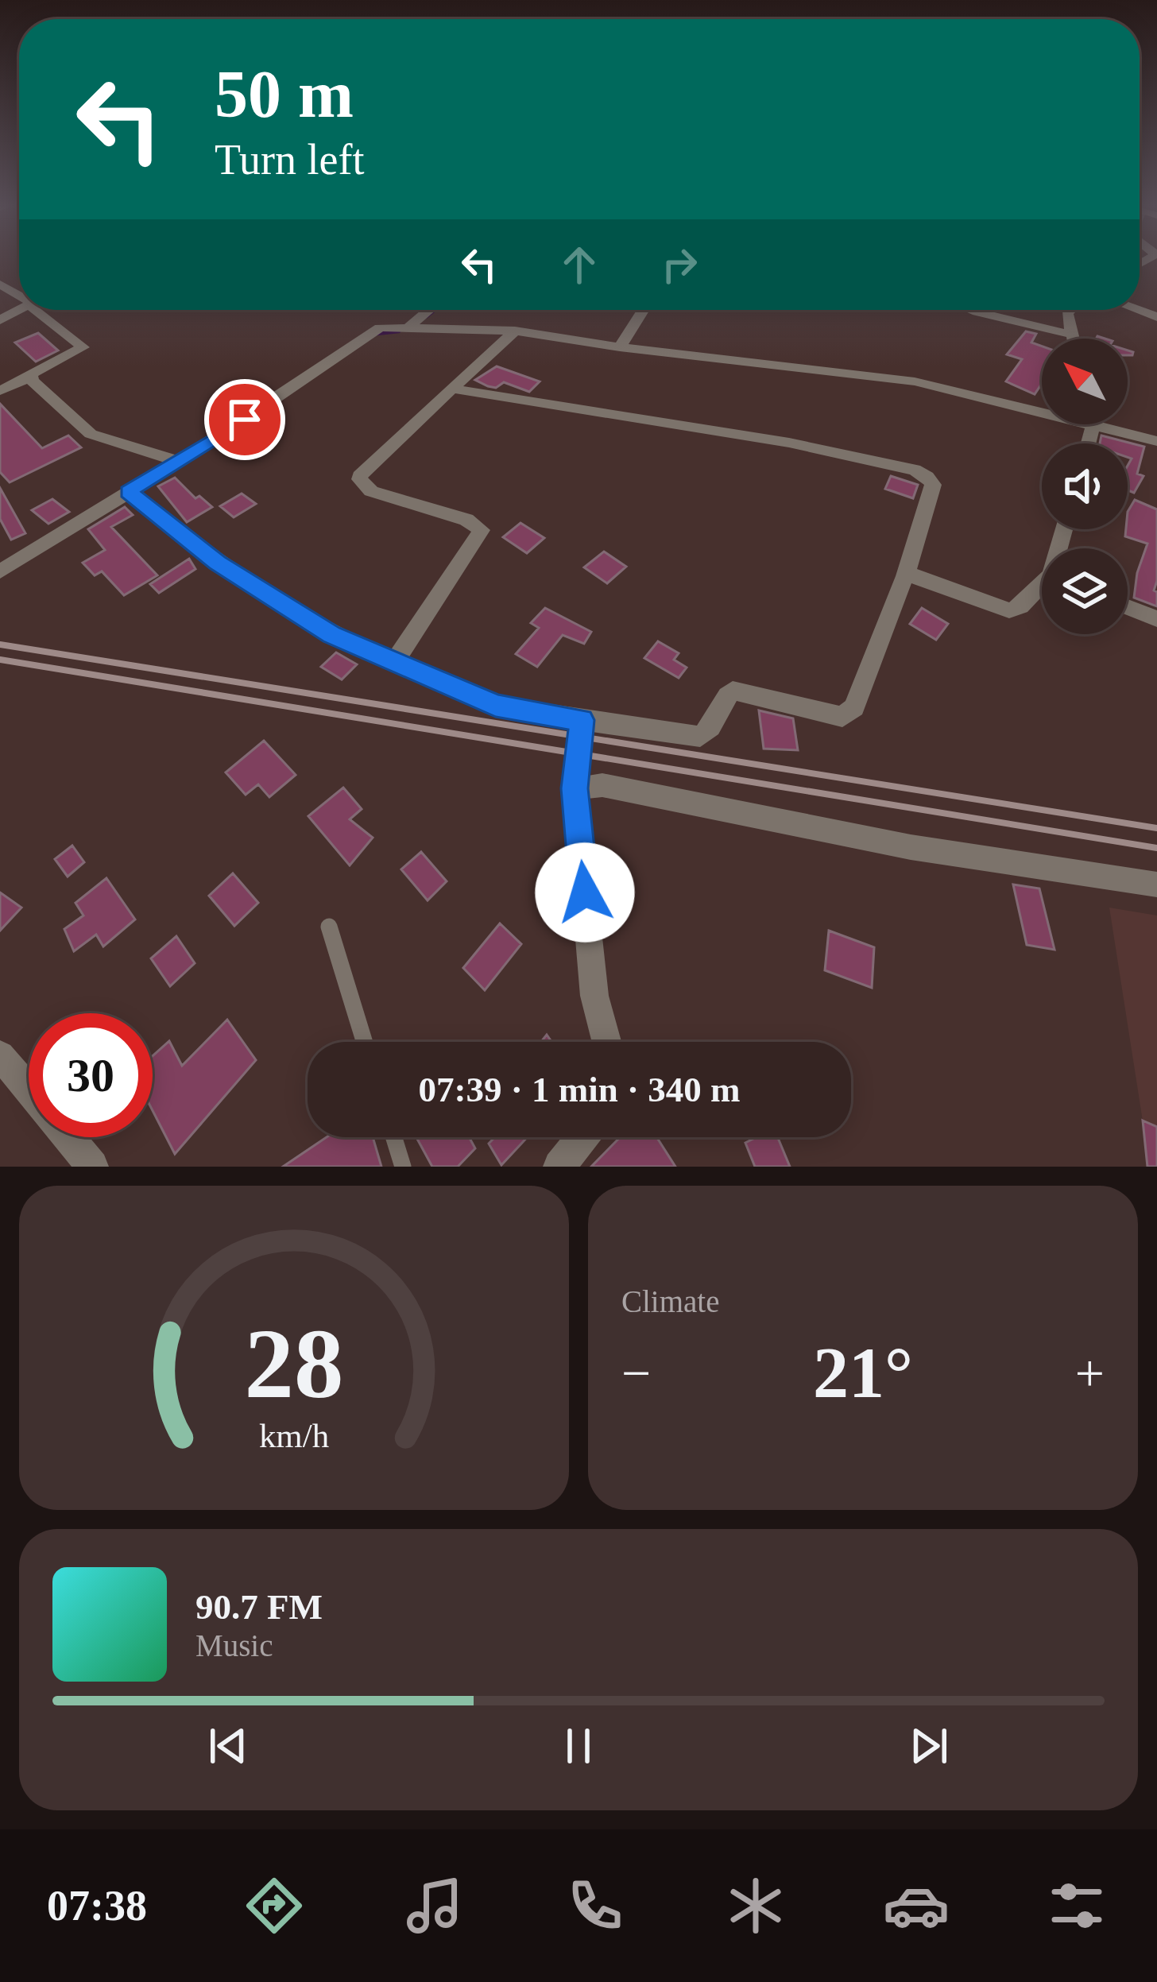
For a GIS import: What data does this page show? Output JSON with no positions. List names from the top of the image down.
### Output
{
  "north": "top left",
  "page": {
    "turn": ["50 m", "Turn left"],
    "limit": "30",
    "trip": "07:39 · 1 min · 340 m",
    "tile": "Climate",
    "heat": ["−", "21°", "+"],
    "song": ["90.7 FM", "Music"],
    "tabs": "07:38",
    "gauge": ["28", "km/h"]
  }
}
